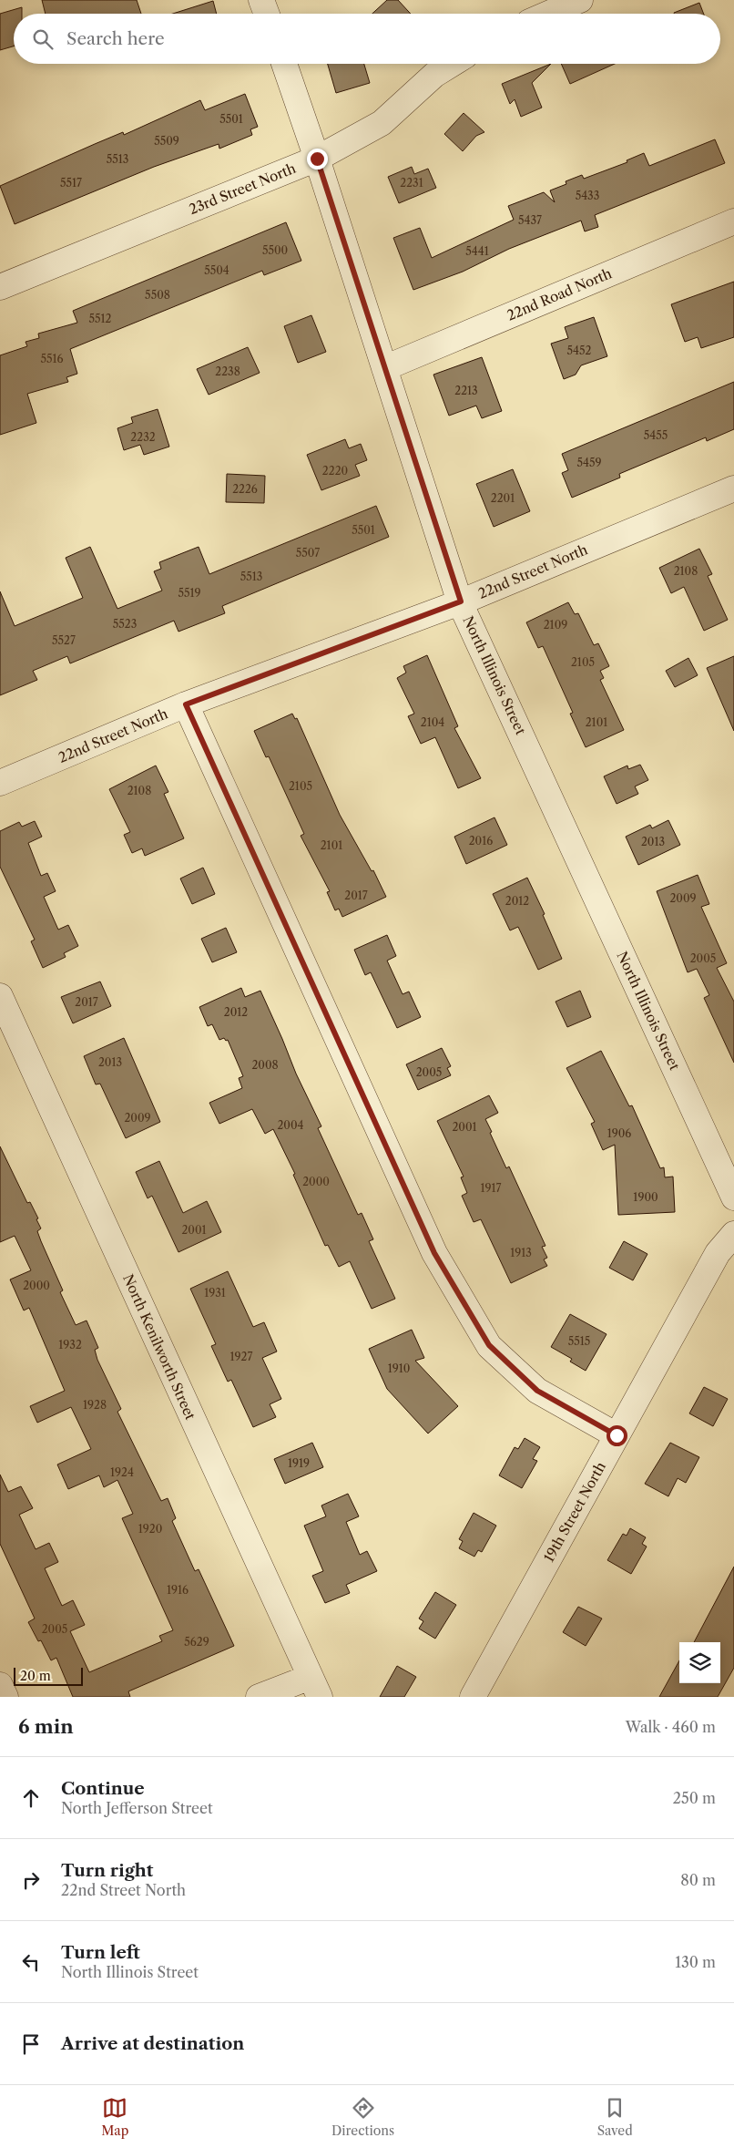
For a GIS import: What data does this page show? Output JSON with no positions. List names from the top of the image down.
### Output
{
  "streets": {
    "street": [
      "23rd Street North",
      "22nd Road North",
      "22nd Street North",
      "North Illinois Street",
      "North Kenilworth Street",
      "19th Street North"
    ]
  },
  "crossings": [
    ["23rd Street North", "North Illinois Street"],
    ["22nd Road North", "North Illinois Street"],
    ["22nd Street North", "North Illinois Street"]
  ],
  "house_numbers": [
    "5501",
    "5509",
    "5513",
    "5517",
    "2231",
    "5433",
    "5437",
    "5500",
    "5441",
    "5504",
    "5508",
    "5512",
    "5452",
    "5516",
    "2238",
    "2213",
    "5455",
    "2232",
    "5459",
    "2220",
    "2226",
    "2201",
    "5501",
    "5507",
    "2108",
    "5513",
    "5519",
    "5523",
    "2109",
    "5527",
    "2105",
    "2104",
    "2101",
    "2105",
    "2108",
    "2016",
    "2013",
    "2101",
    "2017",
    "2009",
    "2012",
    "2005",
    "2017",
    "2012",
    "2013",
    "2008",
    "2005",
    "2009",
    "2004",
    "2001",
    "1906",
    "2000",
    "1917",
    "1900",
    "2001",
    "1913",
    "2000",
    "1931",
    "5515",
    "1932",
    "1927",
    "1910",
    "1928",
    "1919",
    "1924",
    "1920",
    "1916",
    "2005",
    "5629"
  ],
  "scale_bar": "20 m",
  "page": {
    "search": "Search here",
    "scale": "20 m",
    "heading": ["6 min", "Walk · 460 m"],
    "list": [
      ["Continue", "North Jefferson Street", "250 m"],
      ["Turn right", "22nd Street North", "80 m"],
      ["Turn left", "North Illinois Street", "130 m"],
      "Arrive at destination"
    ],
    "nav": ["Map", "Directions", "Saved"]
  }
}
